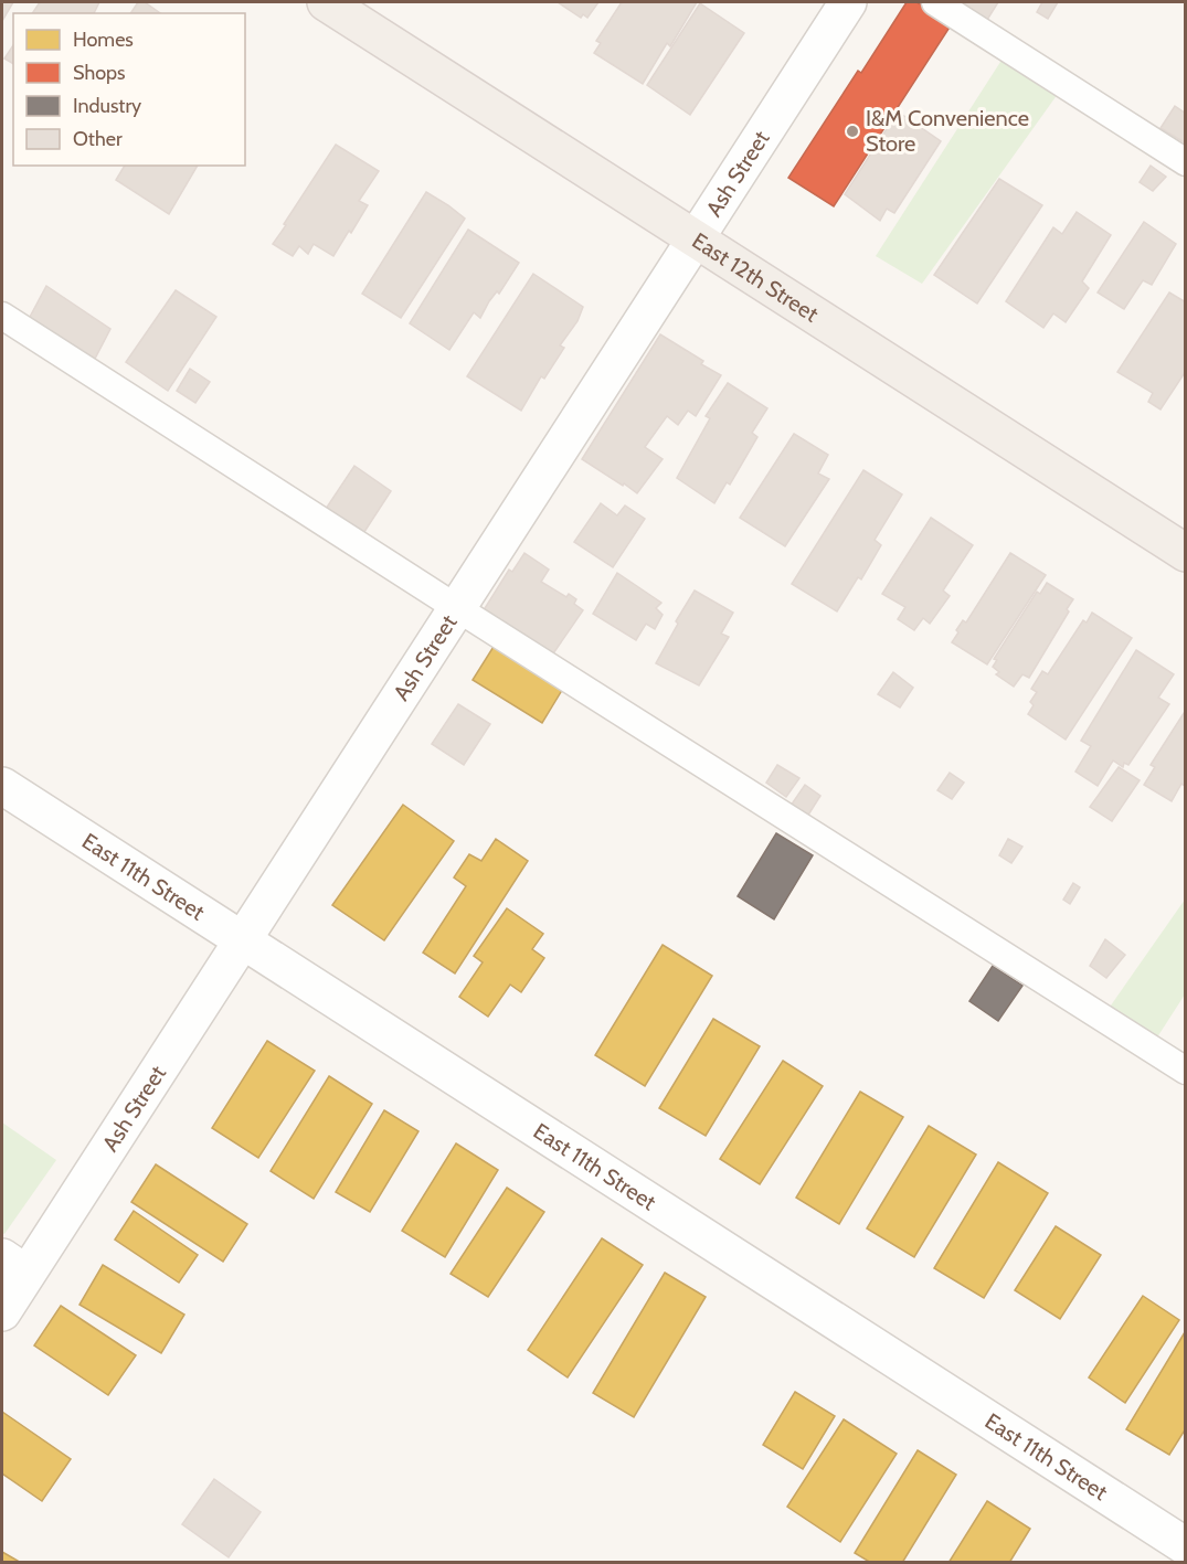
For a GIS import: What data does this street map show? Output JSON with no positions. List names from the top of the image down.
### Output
{
  "streets": {
    "main road": ["East 12th Street"],
    "street": ["Ash Street", "East 11th Street"]
  },
  "crossings": [
    ["Ash Street", "East 12th Street"],
    ["Ash Street", "East 11th Street"]
  ],
  "places": ["I&M Convenience Store"],
  "legend": [
    "Homes",
    "Shops",
    "Industry",
    "Other"
  ]
}
